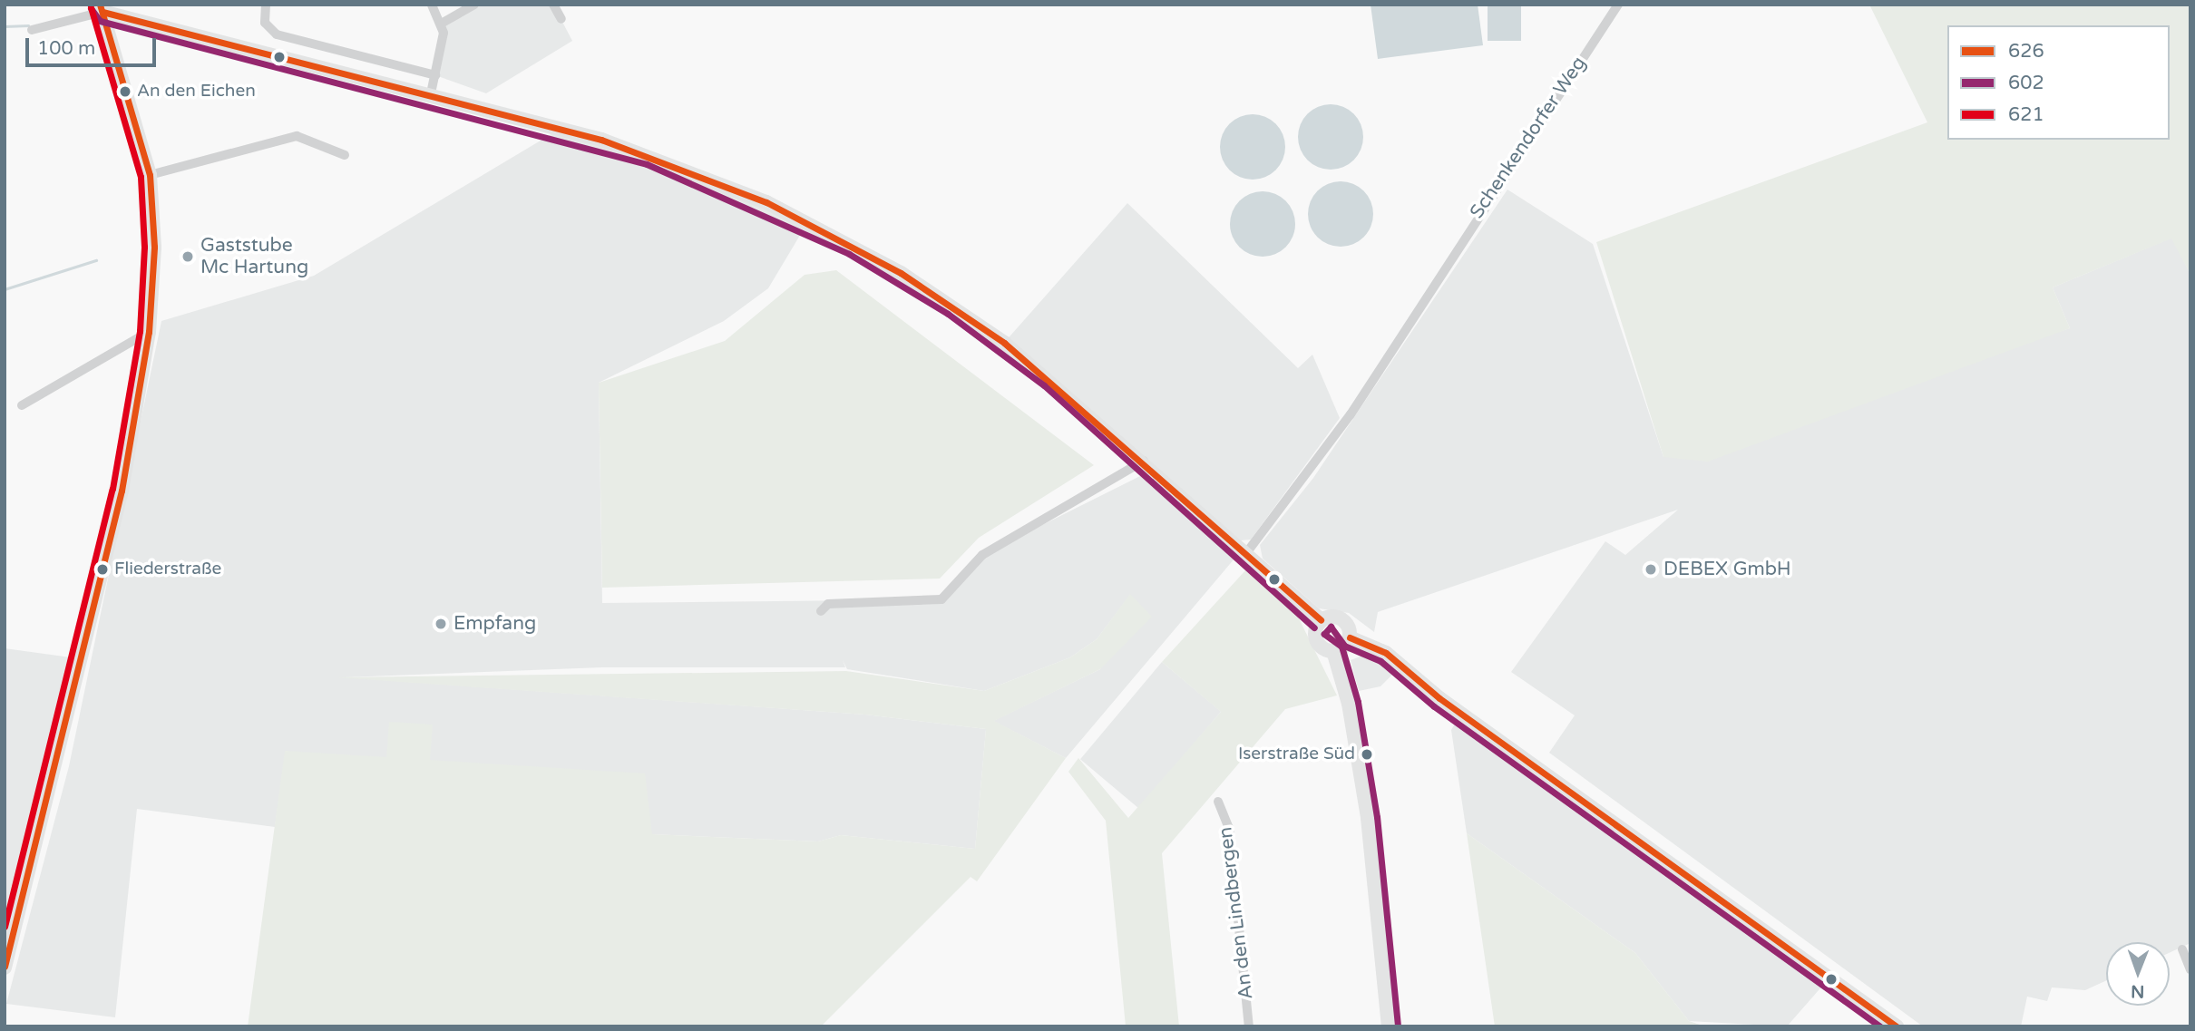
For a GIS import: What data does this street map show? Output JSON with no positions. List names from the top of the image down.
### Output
{
  "streets": {
    "street": ["Schenkendorfer Weg", "An den Lindbergen"]
  },
  "places": [
    "An den Eichen",
    "Gaststube Mc Hartung",
    "Fliederstraße",
    "DEBEX GmbH",
    "Empfang",
    "Iserstraße Süd"
  ],
  "lines": ["transit line 626", "transit line 621", "transit line 602"],
  "legend": ["626", "602", "621"],
  "scale_bar": "100 m",
  "north": "bottom"
}
